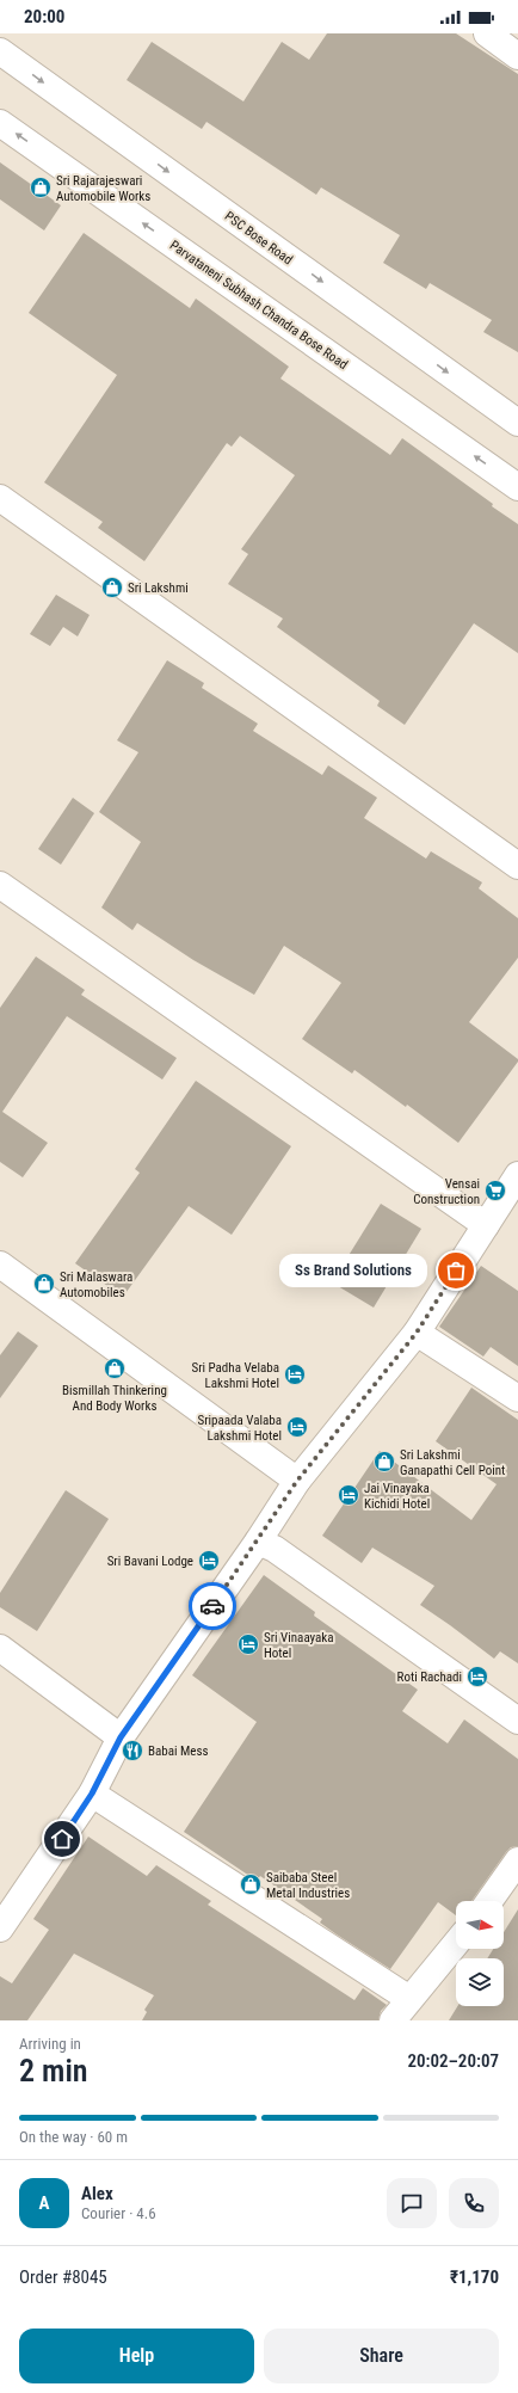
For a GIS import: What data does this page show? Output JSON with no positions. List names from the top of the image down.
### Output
{
  "streets": {
    "street": ["PSC Bose Road", "Parvataneni Subhash Chandra Bose Road"]
  },
  "one_way": ["PSC Bose Road", "Parvataneni Subhash Chandra Bose Road"],
  "places": {
    "shop": [
      "Sri Rajarajeswari Automobile Works",
      "Sri Lakshmi",
      "Sri Malaswara Automobiles",
      "Bismillah Thinkering And Body Works",
      "Sri Lakshmi Ganapathi Cell Point",
      "Saibaba Steel Metal Industries"
    ],
    "supermarket": ["Vensai Construction"],
    "other": ["Ss Brand Solutions"],
    "hotel": [
      "Sri Padha Velaba Lakshmi Hotel",
      "Sripaada Valaba Lakshmi Hotel",
      "Jai Vinayaka Kichidi Hotel",
      "Sri Bavani Lodge",
      "Sri Vinaayaka Hotel",
      "Roti Rachadi"
    ],
    "restaurant": ["Babai Mess"]
  },
  "north": "right",
  "page": {
    "status": "20:00",
    "bubble": "Ss Brand Solutions",
    "heading": ["2 min", "Arriving in", "20:02–20:07"],
    "panel": [
      "Alex",
      "Courier · 4.6",
      "Order #8045",
      "₹1,170"
    ],
    "bar": "On the way · 60 m",
    "round": "A",
    "buttons": ["Help", "Share"]
  }
}
